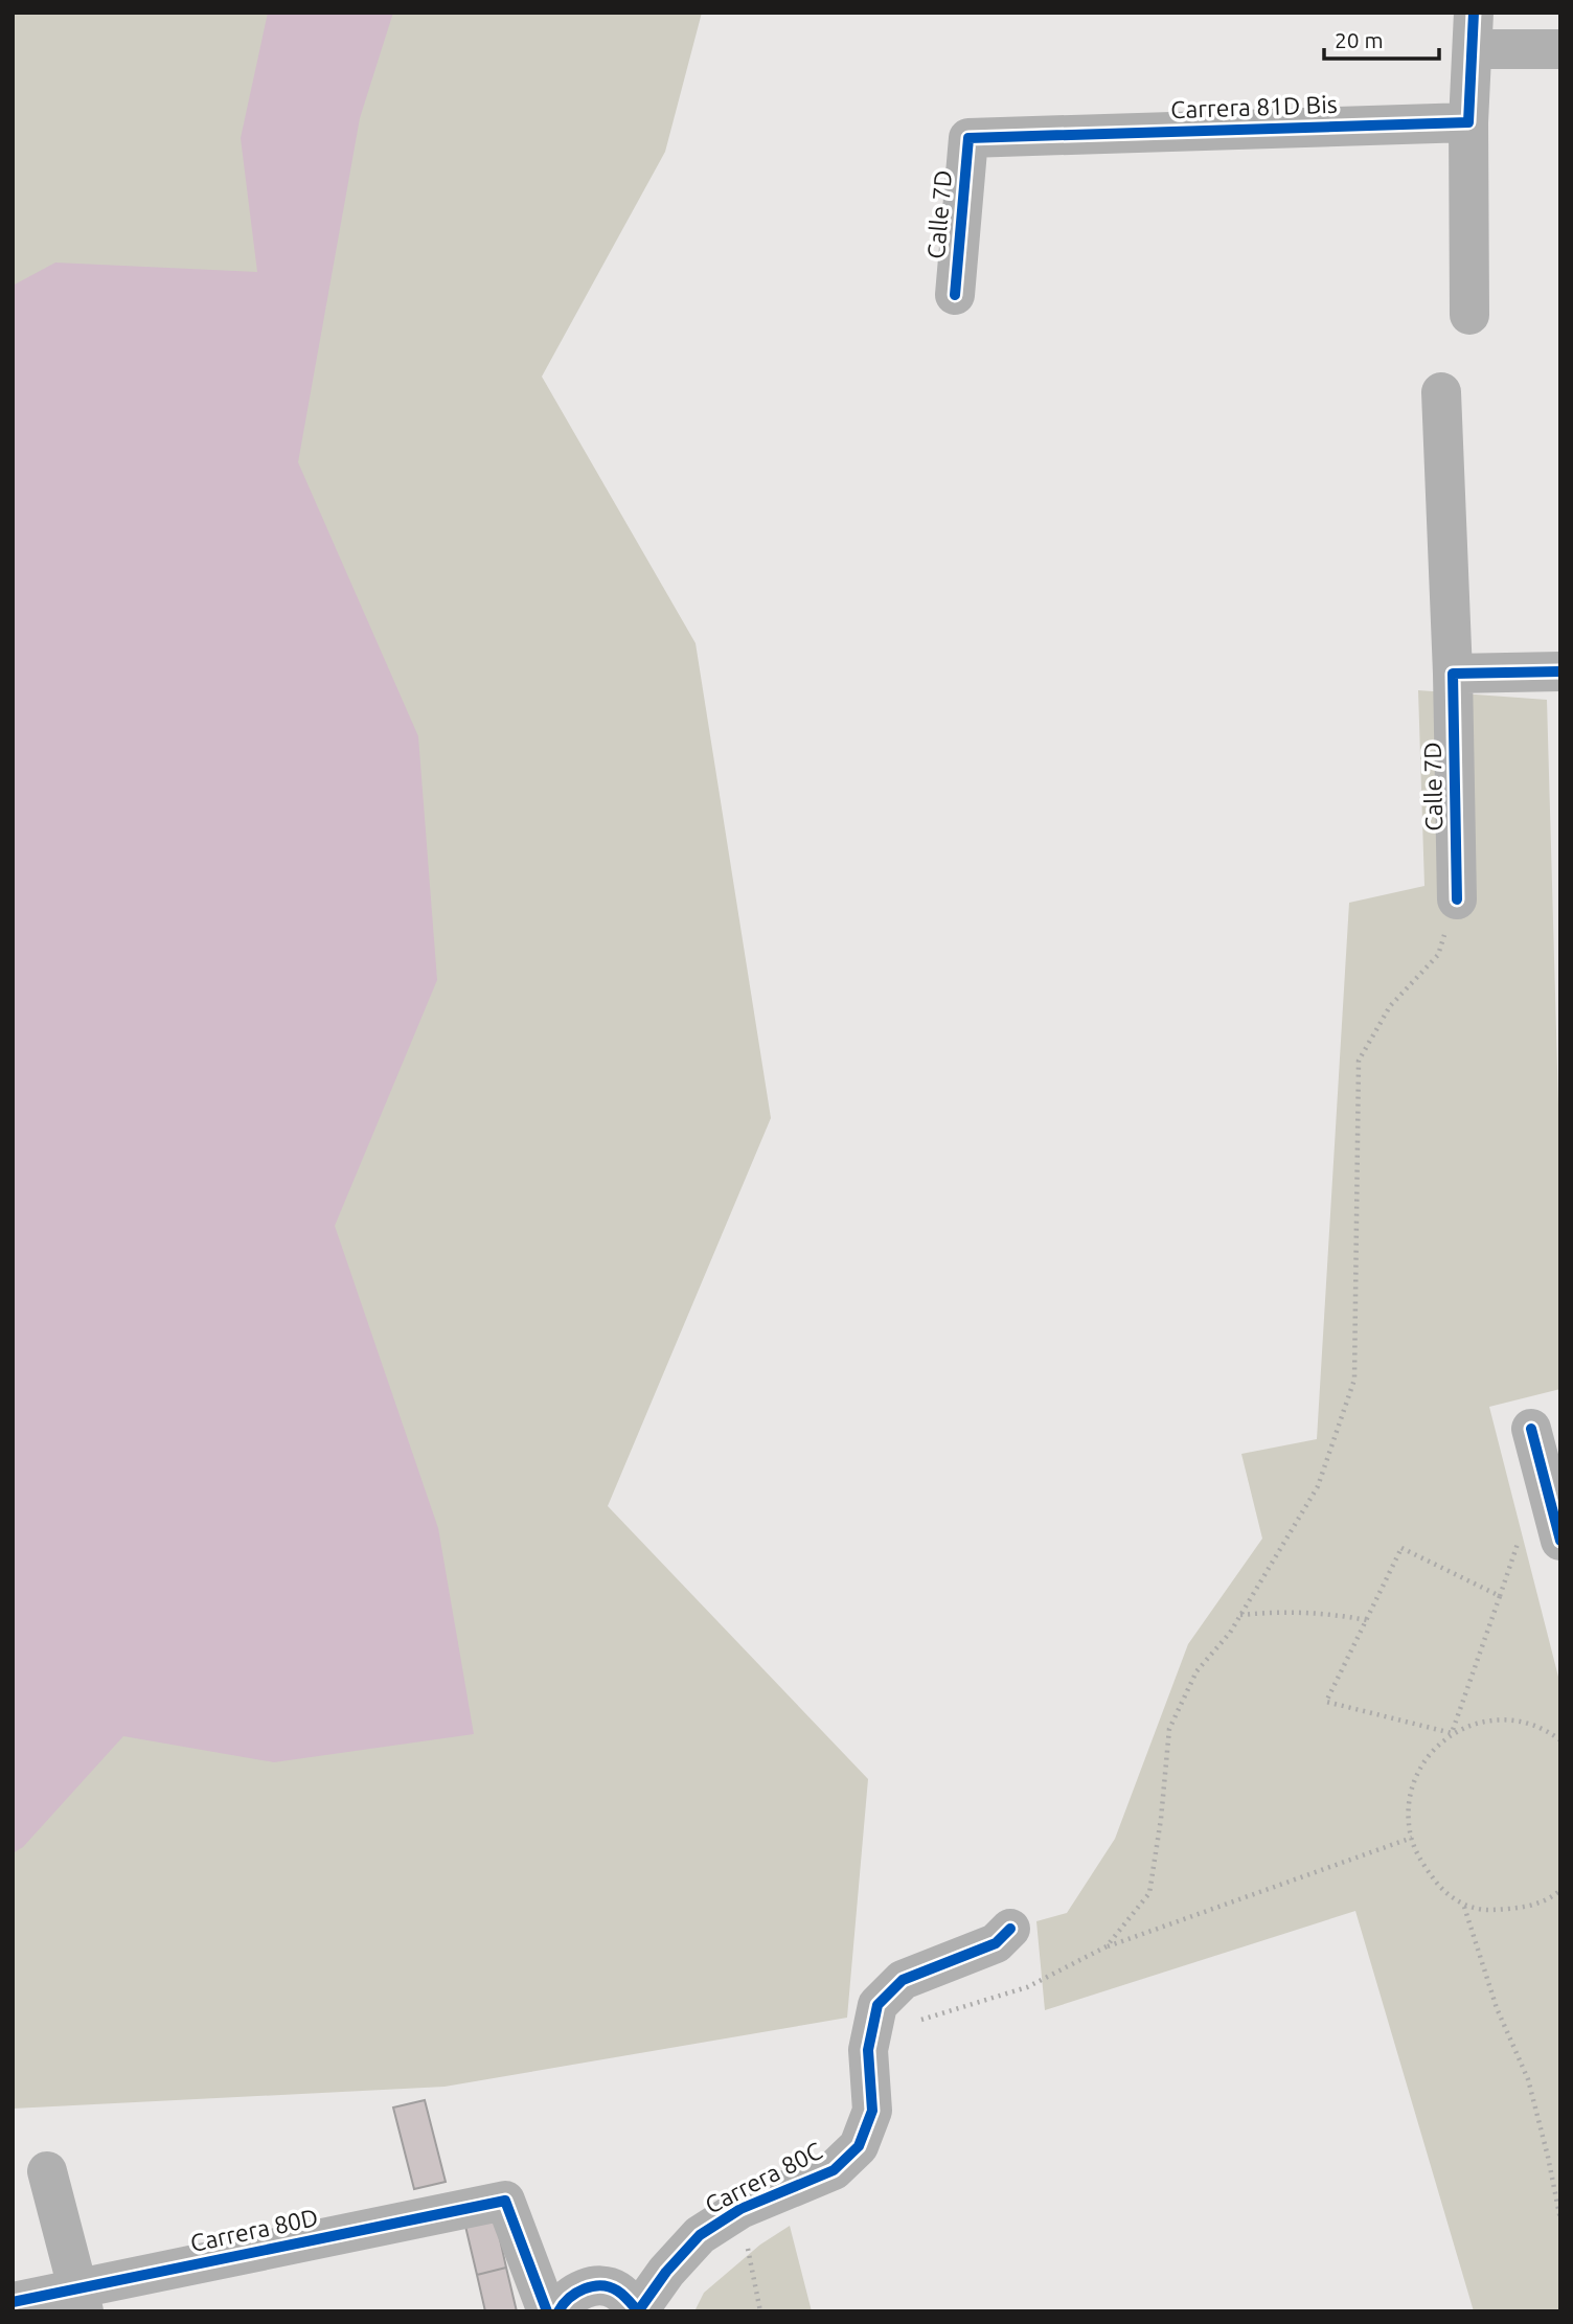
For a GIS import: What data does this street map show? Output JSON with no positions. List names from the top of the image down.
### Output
{
  "streets": {
    "street": [
      "Carrera 81D Bis",
      "Calle 7D",
      "Carrera 80C",
      "Carrera 80D"
    ]
  },
  "crossings": [
    ["Carrera 81D Bis", "Calle 7D"]
  ],
  "scale_bar": "20 m"
}
